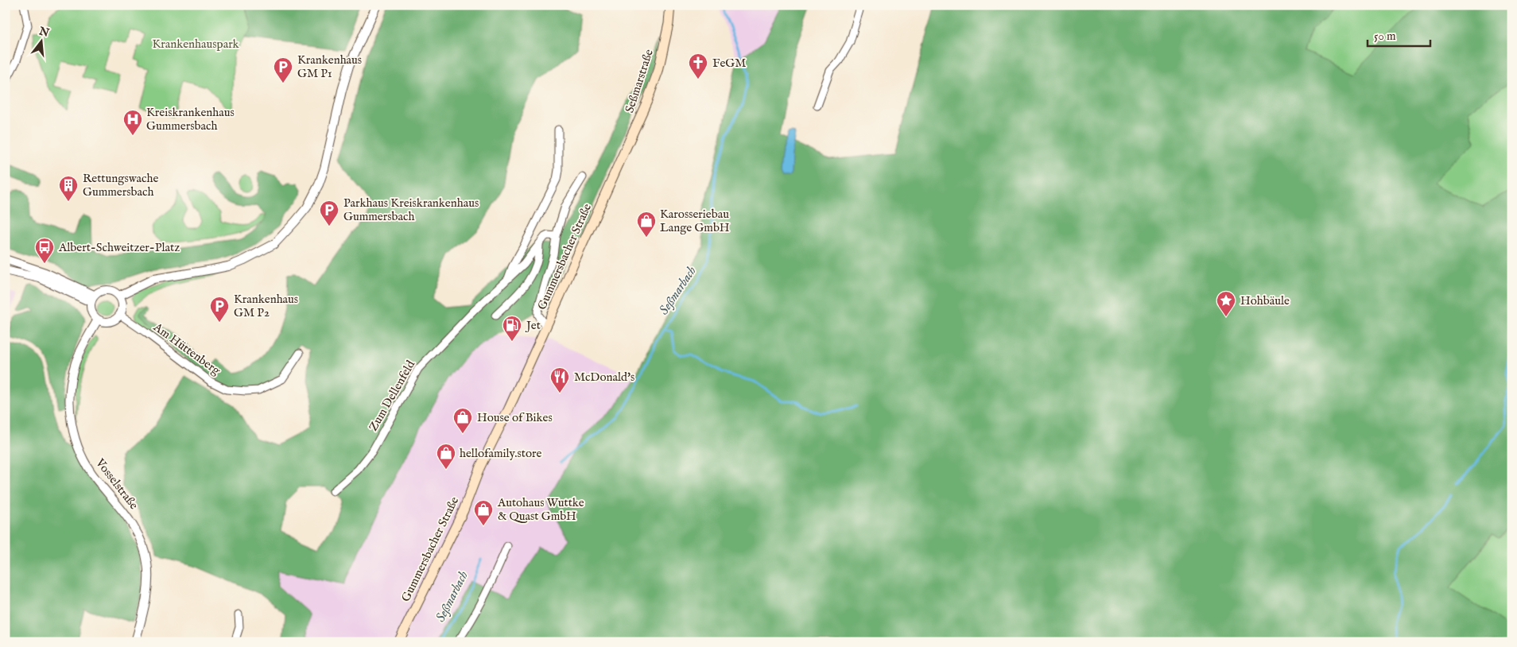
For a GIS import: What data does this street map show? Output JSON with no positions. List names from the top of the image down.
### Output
{
  "streets": {
    "main road": ["Seßmarstraße", "Gummersbacher Straße"],
    "street": ["Am Hüttenberg", "Zum Dellenfeld", "Vosselstraße"]
  },
  "crossings": [
    ["Seßmarstraße", "Gummersbacher Straße"],
    ["Am Hüttenberg", "Vosselstraße"]
  ],
  "water": ["Seßmarbach"],
  "parks": ["Krankenhauspark"],
  "places": {
    "church": ["FeGM"],
    "parking": ["Krankenhaus GM P1", "Parkhaus Kreiskrankenhaus Gummersbach", "Krankenhaus GM P2"],
    "hospital": ["Kreiskrankenhaus Gummersbach"],
    "building": ["Rettungswache Gummersbach"],
    "shop": [
      "Karosseriebau Lange GmbH",
      "House of Bikes",
      "hellofamily.store",
      "Autohaus Wuttke & Quast GmbH"
    ],
    "bus stop": ["Albert-Schweitzer-Platz"],
    "place": ["Hohbäule"],
    "fuel station": ["Jet"],
    "restaurant": ["McDonald's"]
  },
  "scale_bar": "50 m",
  "north": "top"
}
